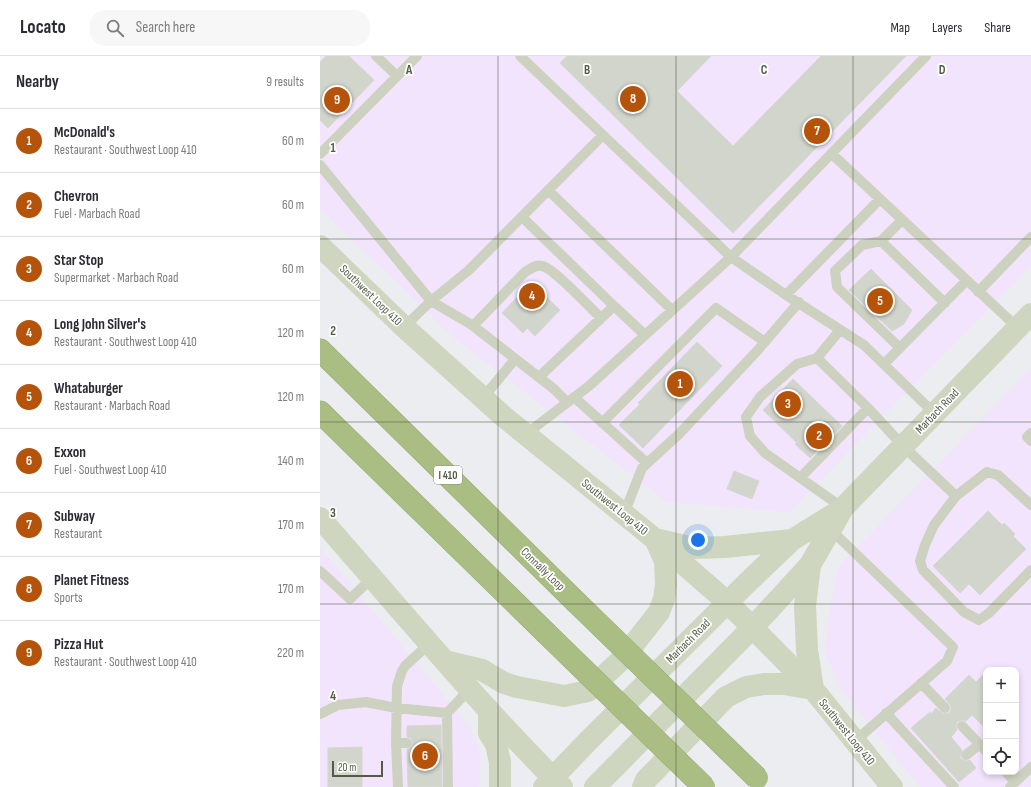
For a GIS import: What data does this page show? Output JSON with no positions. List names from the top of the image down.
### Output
{
  "streets": {
    "highway": ["I 410", "Connally Loop"],
    "main road": ["Southwest Loop 410", "Marbach Road"]
  },
  "crossings": [
    ["Southwest Loop 410", "Marbach Road"]
  ],
  "scale_bar": "20 m",
  "page": {
    "header": "Locato",
    "search": "Search here",
    "nav": ["Map", "Layers", "Share"],
    "heading": ["Nearby", "9 results"],
    "pins": [
      "8",
      "9",
      "7",
      "4",
      "5",
      "1",
      "3",
      "2",
      "6"
    ],
    "list": [
      {
        "mark": "1",
        "name": "McDonald's",
        "note": "Restaurant · Southwest Loop 410",
        "value": "60 m"
      },
      {
        "mark": "2",
        "name": "Chevron",
        "note": "Fuel · Marbach Road",
        "value": "60 m"
      },
      {
        "mark": "3",
        "name": "Star Stop",
        "note": "Supermarket · Marbach Road",
        "value": "60 m"
      },
      {
        "mark": "4",
        "name": "Long John Silver's",
        "note": "Restaurant · Southwest Loop 410",
        "value": "120 m"
      },
      {
        "mark": "5",
        "name": "Whataburger",
        "note": "Restaurant · Marbach Road",
        "value": "120 m"
      },
      {
        "mark": "6",
        "name": "Exxon",
        "note": "Fuel · Southwest Loop 410",
        "value": "140 m"
      },
      {
        "mark": "7",
        "name": "Subway",
        "note": "Restaurant",
        "value": "170 m"
      },
      {
        "mark": "8",
        "name": "Planet Fitness",
        "note": "Sports",
        "value": "170 m"
      },
      {
        "mark": "9",
        "name": "Pizza Hut",
        "note": "Restaurant · Southwest Loop 410",
        "value": "220 m"
      }
    ],
    "map_buttons": ["+", "−"],
    "scale": "20 m"
  },
  "grid": {
    "columns": [
      "A",
      "B",
      "C",
      "D"
    ],
    "rows": [
      "1",
      "2",
      "3",
      "4"
    ]
  }
}
